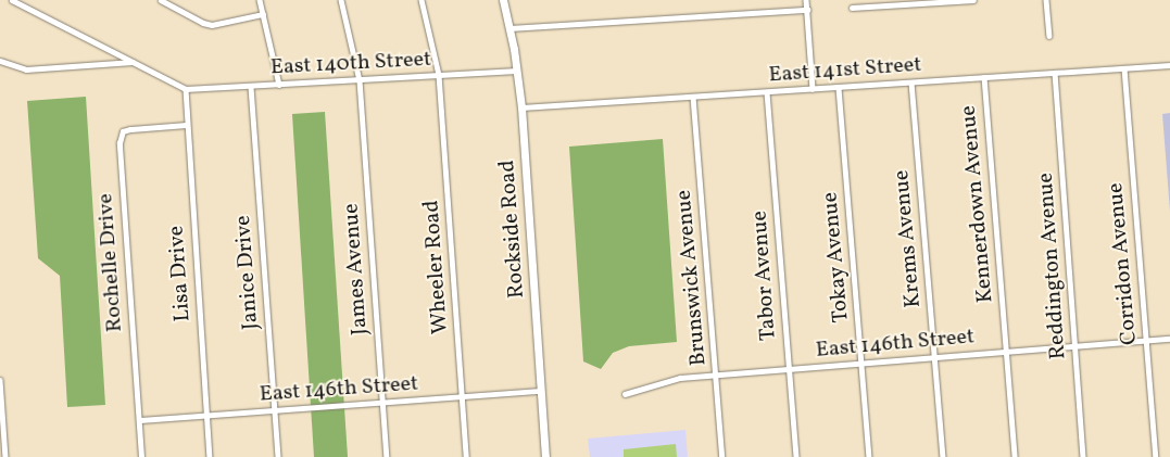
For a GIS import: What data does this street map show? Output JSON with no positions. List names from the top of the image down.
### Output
{
  "streets": {
    "main road": ["Rockside Road"],
    "street": [
      "East 140th Street",
      "East 141st Street",
      "Kennerdown Avenue",
      "Krems Avenue",
      "Tokay Avenue",
      "Rochelle Drive",
      "Corridon Avenue",
      "Reddington Avenue",
      "Wheeler Road",
      "James Avenue",
      "Janice Drive",
      "Lisa Drive",
      "Tabor Avenue",
      "Brunswick Avenue",
      "East 146th Street"
    ]
  },
  "crossings": [
    ["East 140th Street", "Rockside Road"],
    ["East 140th Street", "Wheeler Road"],
    ["East 140th Street", "James Avenue"],
    ["East 140th Street", "Janice Drive"],
    ["East 140th Street", "Lisa Drive"],
    ["East 141st Street", "Kennerdown Avenue"],
    ["East 141st Street", "Rockside Road"],
    ["East 141st Street", "Krems Avenue"],
    ["East 141st Street", "Tokay Avenue"],
    ["East 141st Street", "Corridon Avenue"],
    ["East 141st Street", "Reddington Avenue"],
    ["East 141st Street", "Tabor Avenue"],
    ["East 141st Street", "Brunswick Avenue"],
    ["Kennerdown Avenue", "East 146th Street"],
    ["Rockside Road", "East 146th Street"],
    ["Krems Avenue", "East 146th Street"],
    ["Tokay Avenue", "East 146th Street"],
    ["Rochelle Drive", "Lisa Drive"],
    ["Rochelle Drive", "East 146th Street"],
    ["Corridon Avenue", "East 146th Street"],
    ["Reddington Avenue", "East 146th Street"],
    ["Wheeler Road", "East 146th Street"],
    ["James Avenue", "East 146th Street"],
    ["Janice Drive", "East 146th Street"],
    ["Lisa Drive", "East 146th Street"],
    ["Tabor Avenue", "East 146th Street"],
    ["Brunswick Avenue", "East 146th Street"]
  ]
}
